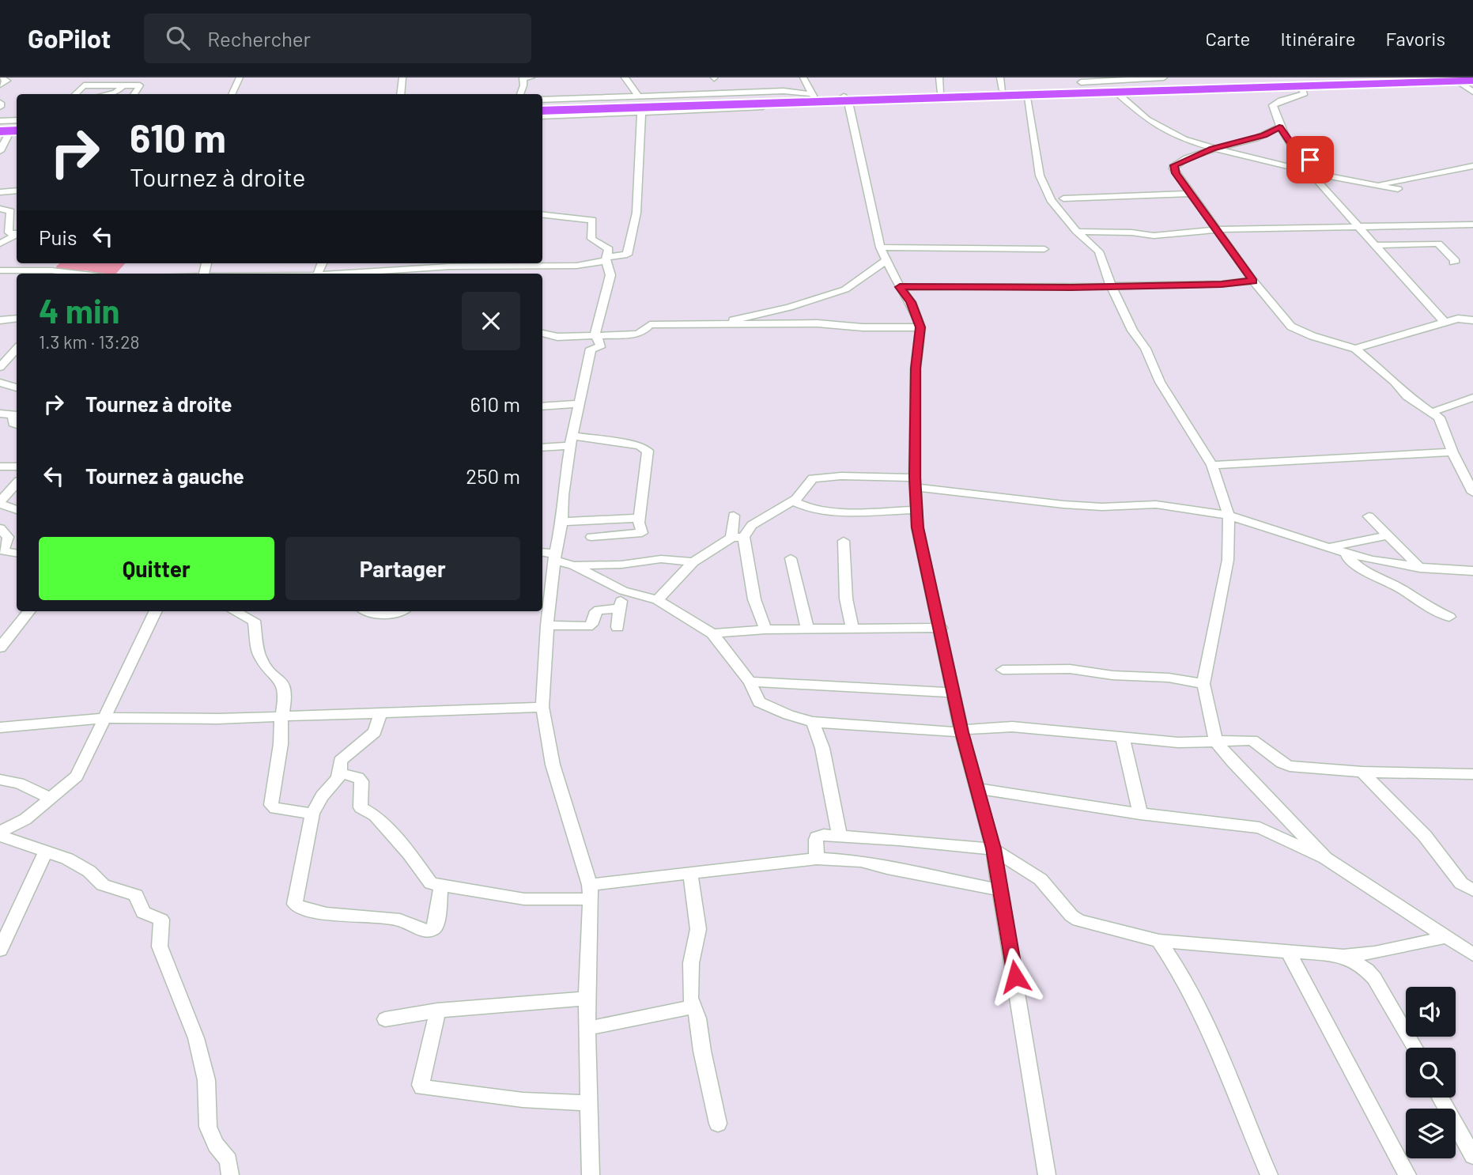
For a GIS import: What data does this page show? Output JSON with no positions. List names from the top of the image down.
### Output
{
  "page": {
    "header": "GoPilot",
    "search": "Rechercher",
    "nav": ["Carte", "Itinéraire", "Favoris"],
    "turn": ["610 m", "Tournez à droite"],
    "then": "Puis",
    "heading": ["4 min", "1.3 km · 13:28"],
    "list": [
      {
        "name": "Tournez à droite",
        "value": "610 m"
      },
      {
        "name": "Tournez à gauche",
        "value": "250 m"
      }
    ],
    "buttons": ["Quitter", "Partager"]
  }
}
